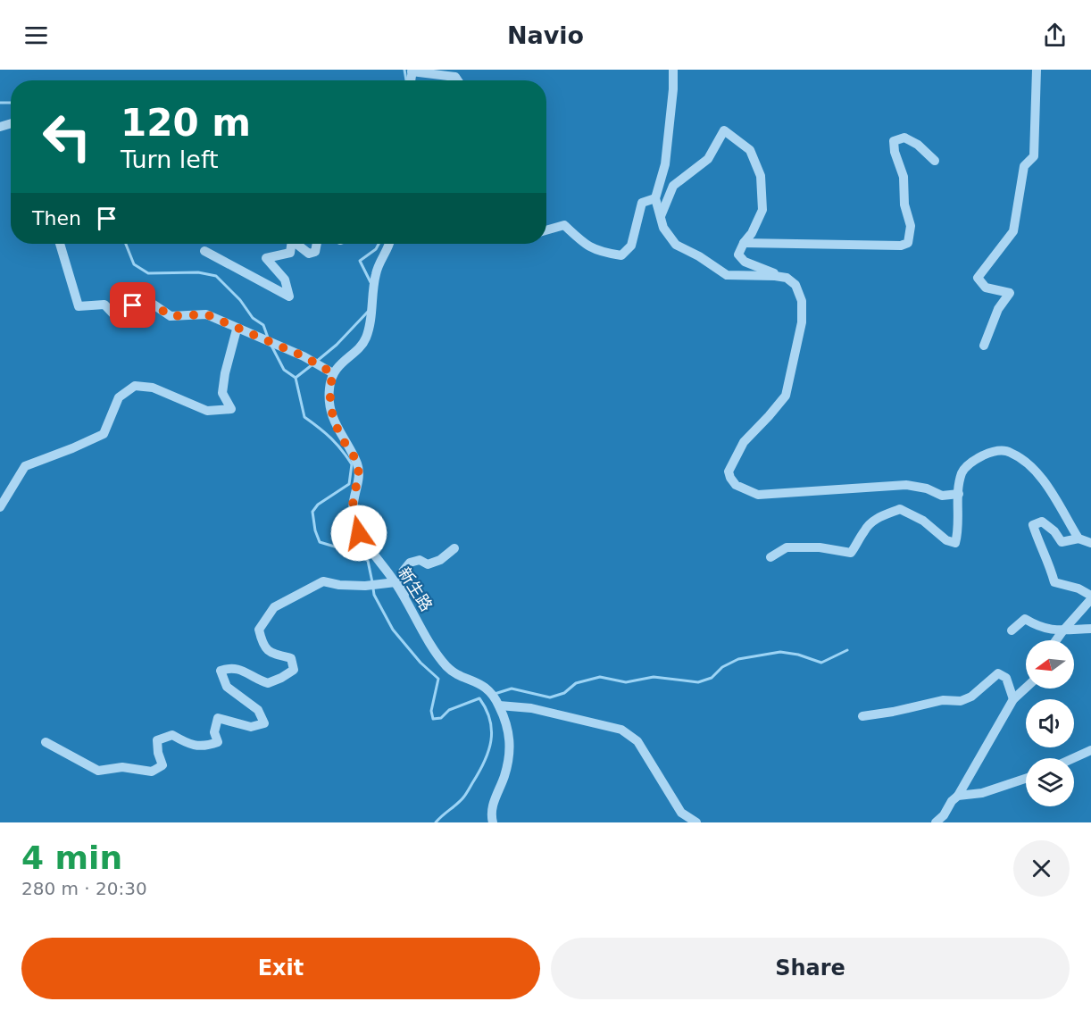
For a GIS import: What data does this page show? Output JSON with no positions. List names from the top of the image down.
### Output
{
  "streets": {
    "street": ["新生路"]
  },
  "north": "left",
  "page": {
    "header": "Navio",
    "turn": ["120 m", "Turn left"],
    "then": "Then",
    "heading": ["4 min", "280 m · 20:30"],
    "buttons": ["Exit", "Share"]
  }
}
